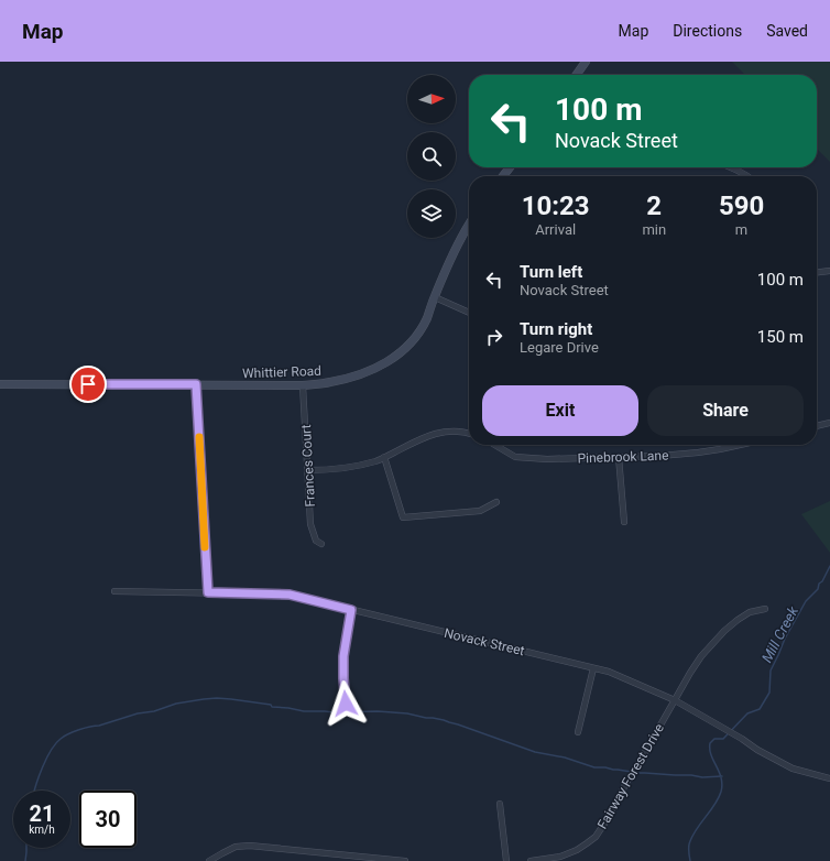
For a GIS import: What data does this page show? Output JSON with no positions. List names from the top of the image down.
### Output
{
  "streets": {
    "street": [
      "Whittier Road",
      "Pinebrook Lane",
      "Frances Court",
      "Novack Street",
      "Fairway Forest Drive"
    ]
  },
  "crossings": [
    ["Whittier Road", "Frances Court"],
    ["Novack Street", "Fairway Forest Drive"]
  ],
  "water": ["Mill Creek"],
  "north": "right",
  "page": {
    "header": "Map",
    "nav": ["Map", "Directions", "Saved"],
    "turn": ["100 m", "Novack Street"],
    "eta": [
      "10:23",
      "Arrival",
      "2",
      "min",
      "590",
      "m"
    ],
    "list": [
      {
        "name": "Turn left",
        "note": "Novack Street",
        "value": "100 m"
      },
      {
        "name": "Turn right",
        "note": "Legare Drive",
        "value": "150 m"
      }
    ],
    "buttons": ["Exit", "Share"],
    "speed": "21 km/h",
    "limit": "30"
  }
}
